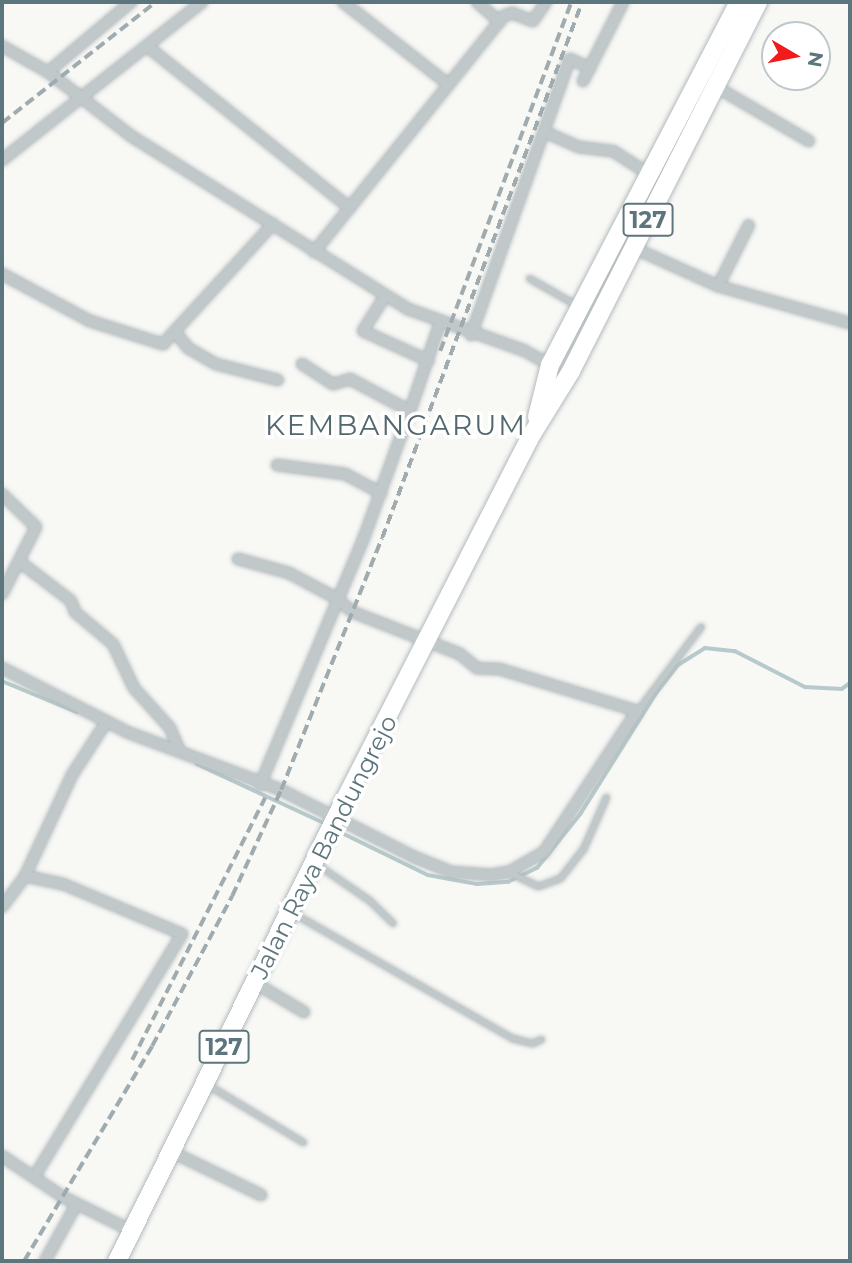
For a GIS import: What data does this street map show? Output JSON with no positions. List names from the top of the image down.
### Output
{
  "streets": {
    "main road": ["127", "Jalan Raya Bandungrejo"]
  },
  "districts": ["KEMBANGARUM"],
  "north": "right"
}
